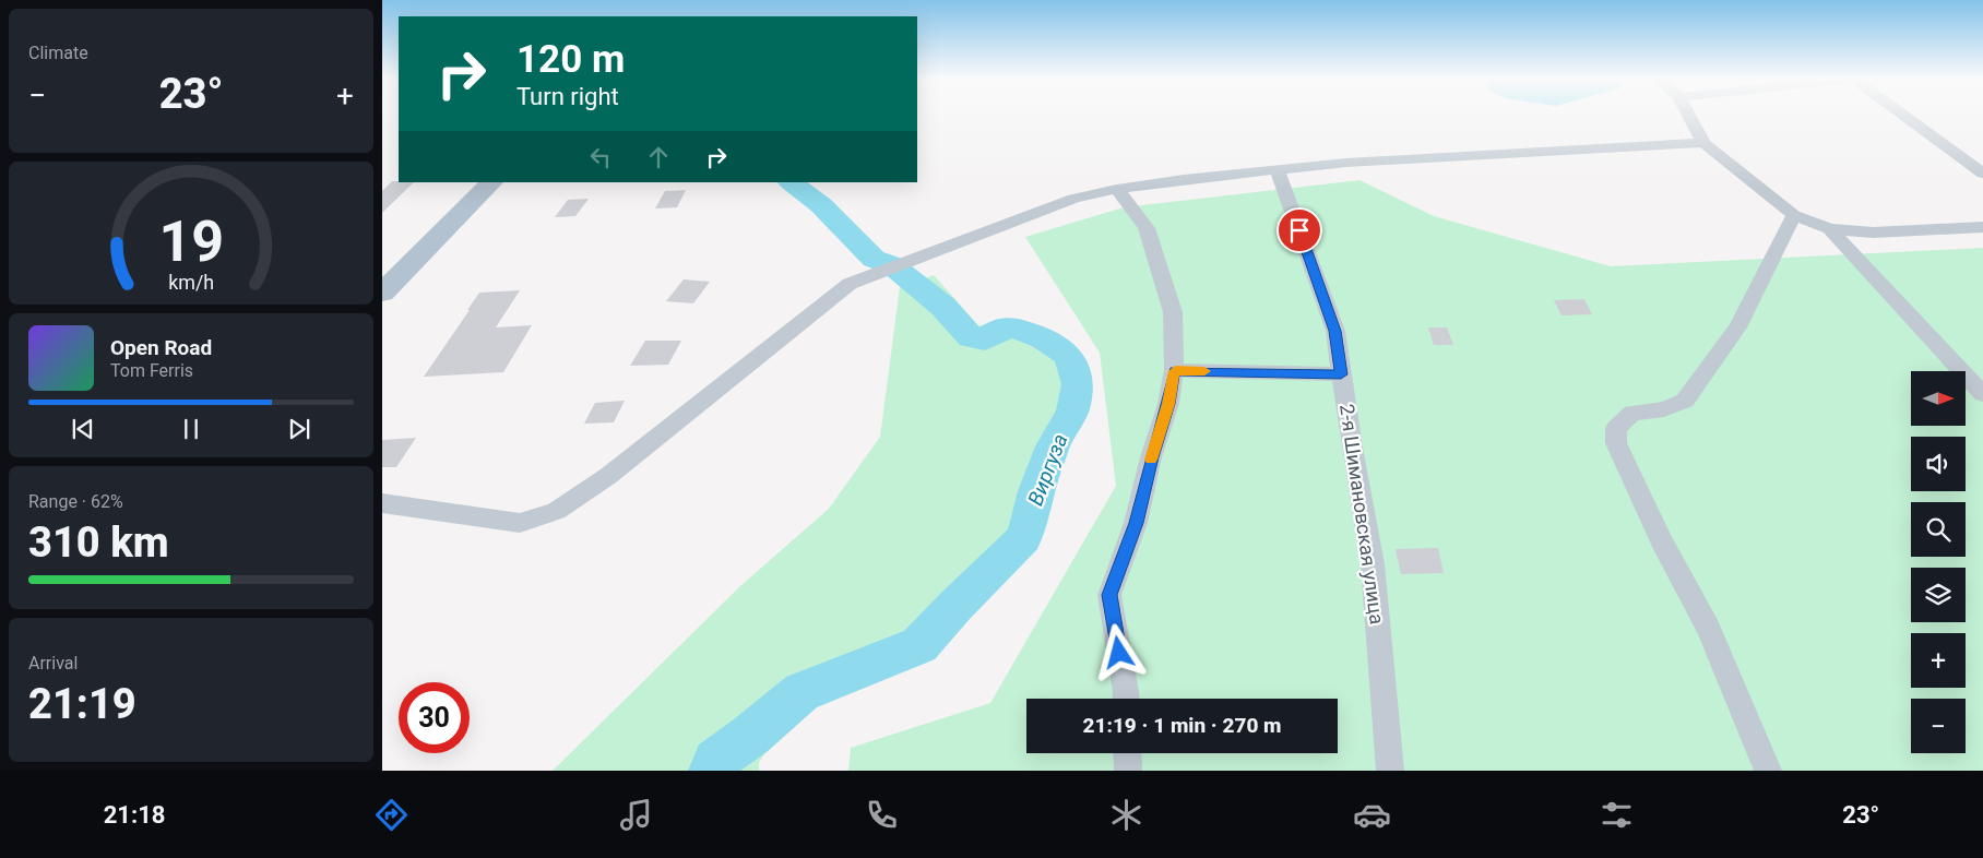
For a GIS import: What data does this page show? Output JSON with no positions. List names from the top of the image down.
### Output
{
  "streets": {
    "street": ["2-я Шимановская улица"]
  },
  "water": ["Виргуза"],
  "north": "right",
  "page": {
    "tile": [
      "Climate",
      ["Range · 62%", "310 km"],
      ["Arrival", "21:19"]
    ],
    "turn": ["120 m", "Turn right"],
    "heat": ["−", "23°", "+"],
    "song": ["Open Road", "Tom Ferris"],
    "map_buttons": ["+", "−"],
    "limit": "30",
    "trip": "21:19 · 1 min · 270 m",
    "tabs": ["21:18", "23°"],
    "gauge": ["19", "km/h"]
  }
}
